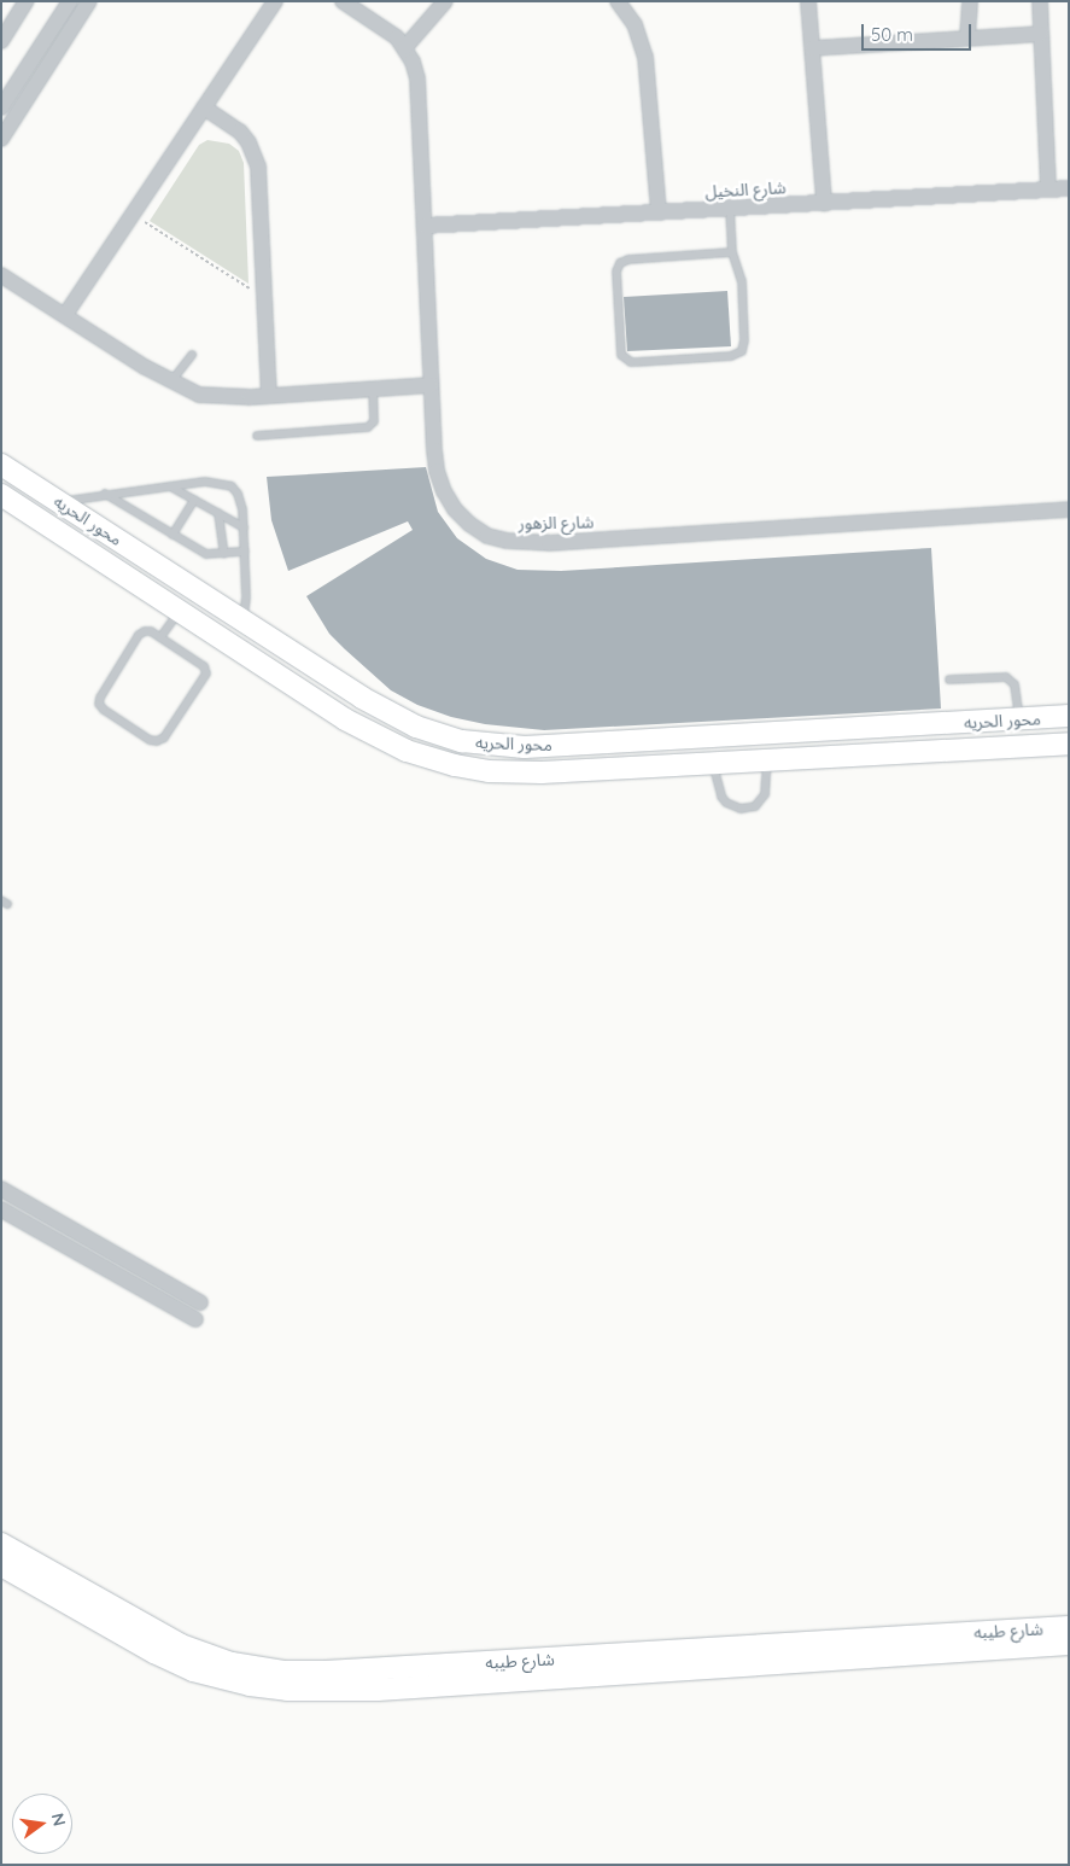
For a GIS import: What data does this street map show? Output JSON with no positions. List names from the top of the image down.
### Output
{
  "streets": {
    "main road": ["محور الحريه", "شارع طيبه"],
    "street": ["شارع النخيل", "شارع الزهور"]
  },
  "crossings": [
    ["شارع النخيل", "شارع الزهور"]
  ],
  "scale_bar": "50 m",
  "north": "right"
}
